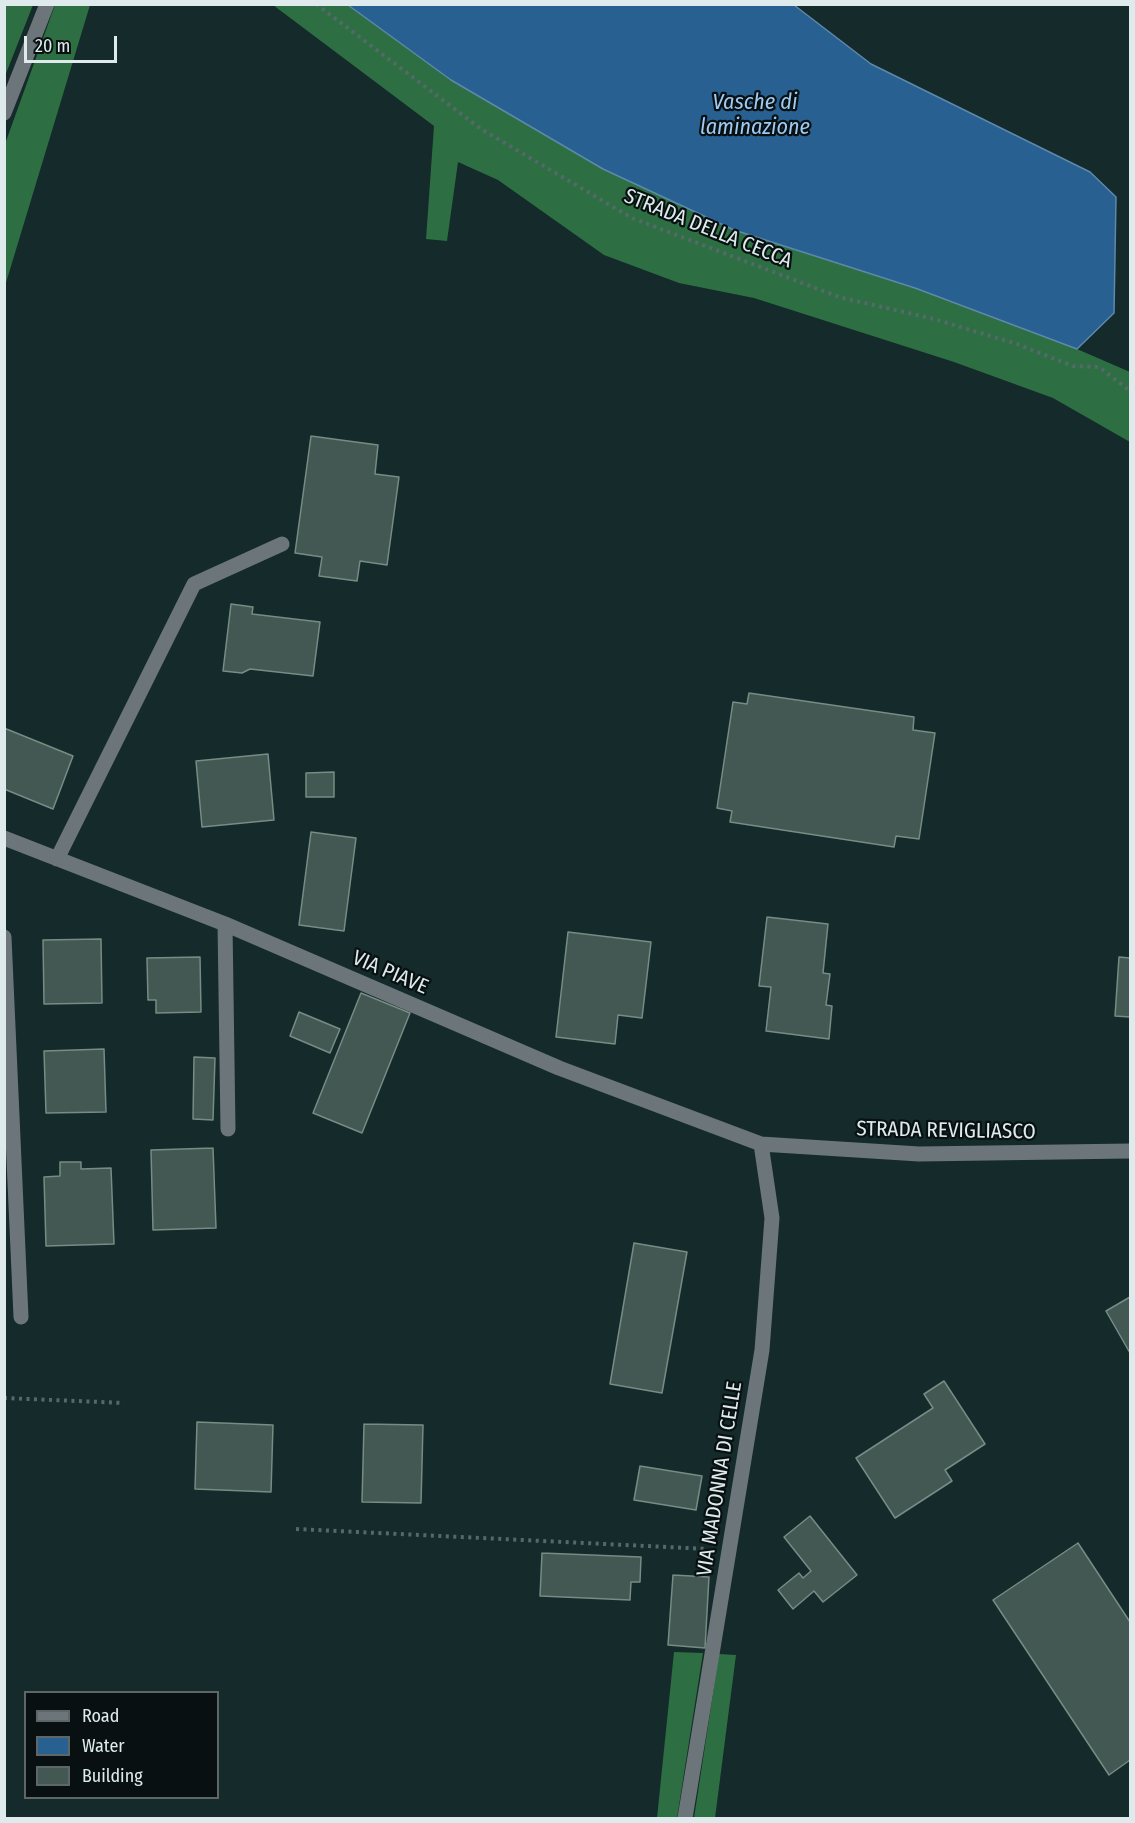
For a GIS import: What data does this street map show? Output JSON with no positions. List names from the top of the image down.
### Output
{
  "streets": {
    "street": ["VIA PIAVE", "STRADA REVIGLIASCO", "VIA MADONNA DI CELLE"],
    "path": ["STRADA DELLA CECCA"]
  },
  "crossings": [
    ["VIA PIAVE", "STRADA REVIGLIASCO"],
    ["VIA PIAVE", "VIA MADONNA DI CELLE"],
    ["STRADA REVIGLIASCO", "VIA MADONNA DI CELLE"]
  ],
  "water": ["Vasche di laminazione"],
  "legend": ["Road", "Water", "Building"],
  "scale_bar": "20 m"
}
